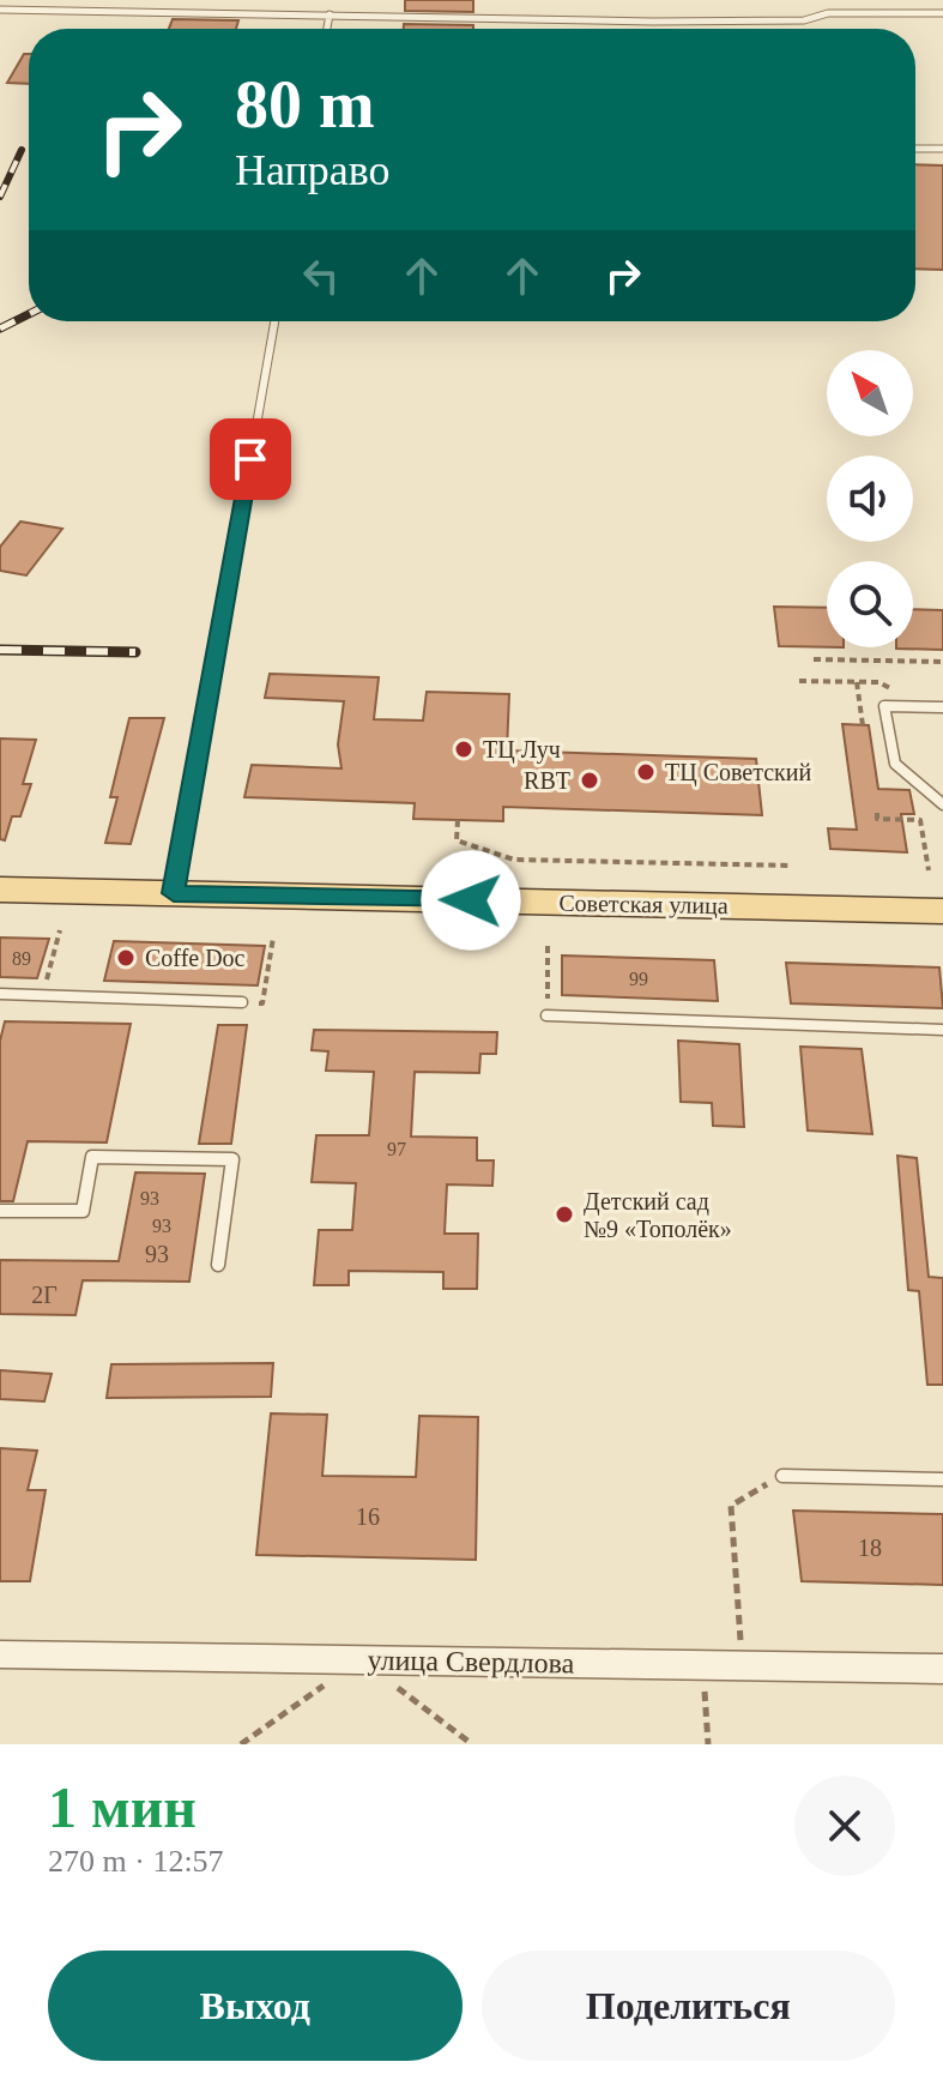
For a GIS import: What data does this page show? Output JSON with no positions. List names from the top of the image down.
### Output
{
  "streets": {
    "main road": ["Советская улица"],
    "street": ["улица Свердлова"]
  },
  "places": [
    "ТЦ Луч",
    "ТЦ Советский",
    "RBT",
    "Coffe Doc",
    "Детский сад №9 «Тополёк»"
  ],
  "house_numbers": [
    "89",
    "99",
    "97",
    "93",
    "93",
    "93",
    "2Г",
    "16",
    "18"
  ],
  "north": "top left",
  "page": {
    "turn": ["80 m", "Направо"],
    "heading": ["1 мин", "270 m · 12:57"],
    "buttons": ["Выход", "Поделиться"]
  }
}
